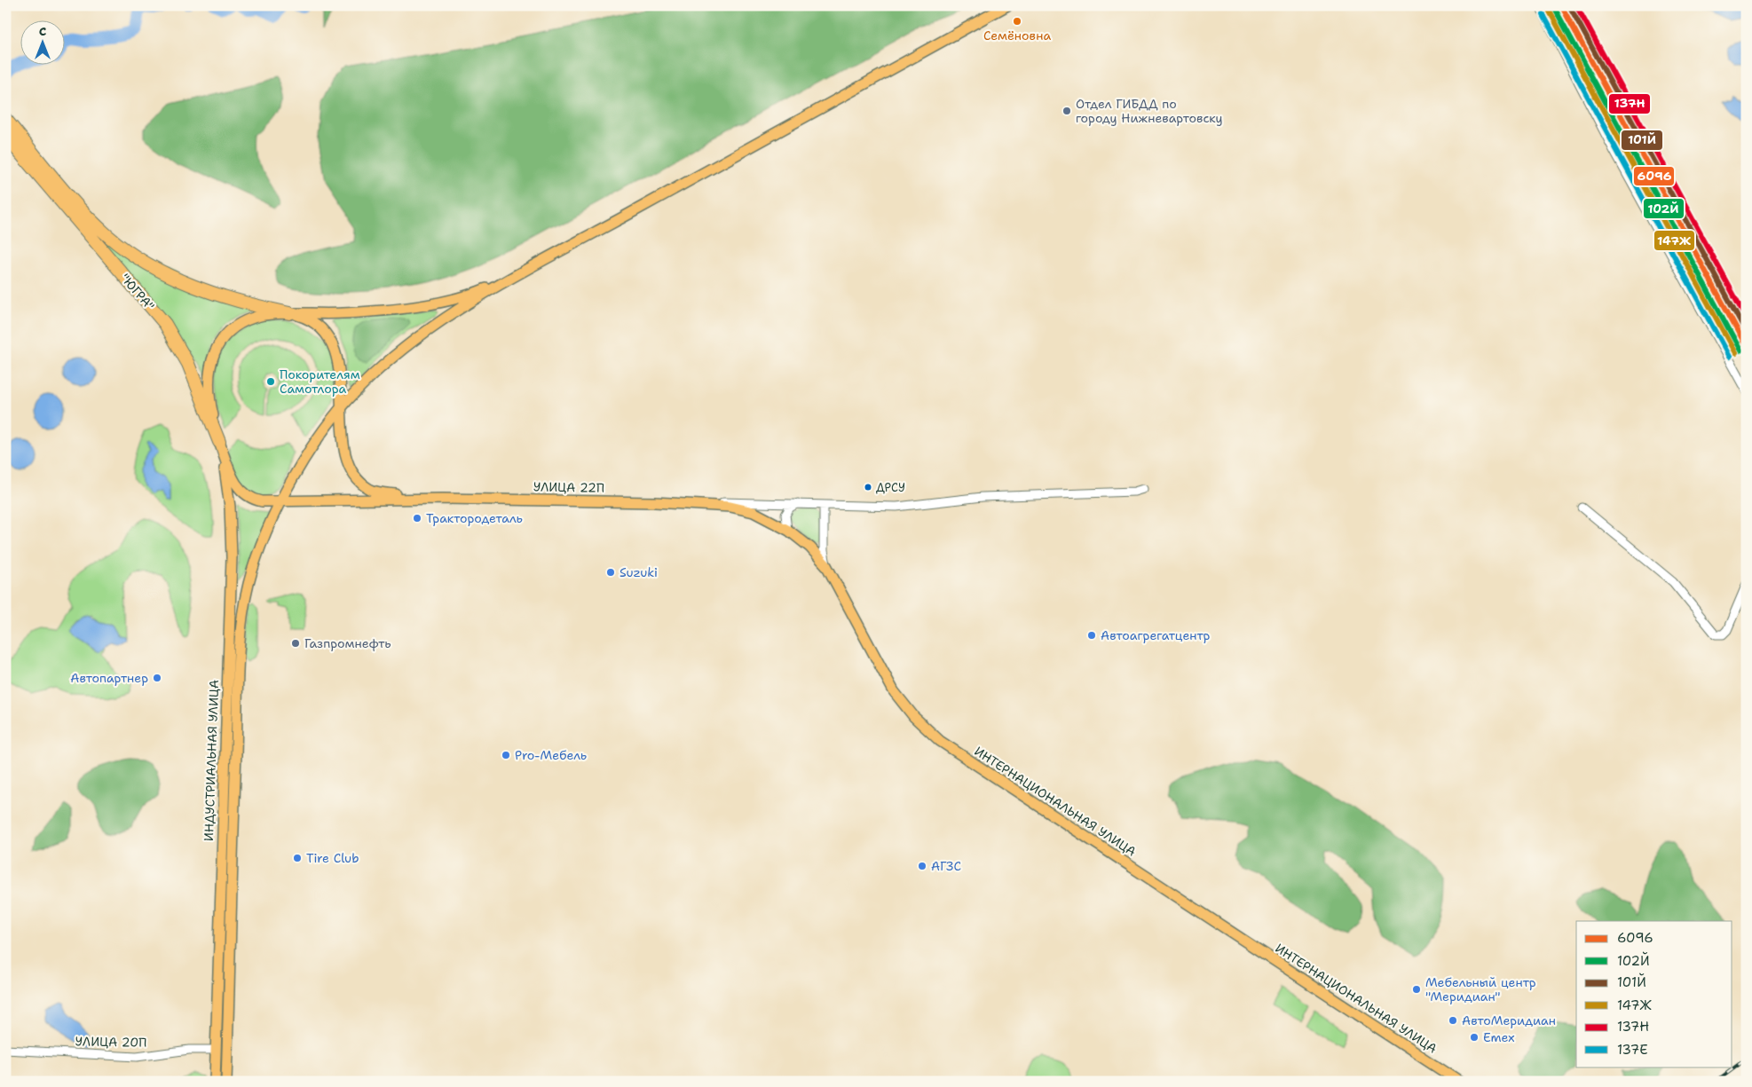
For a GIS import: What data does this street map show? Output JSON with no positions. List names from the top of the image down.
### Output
{
  "streets": {
    "highway": ["\"ЮГРА\""],
    "main road": ["УЛИЦА 22П", "ИНДУСТРИАЛЬНАЯ УЛИЦА", "ИНТЕРНАЦИОНАЛЬНАЯ УЛИЦА"],
    "street": ["УЛИЦА 20П"]
  },
  "crossings": [
    ["\"ЮГРА\"", "УЛИЦА 22П"],
    ["\"ЮГРА\"", "ИНДУСТРИАЛЬНАЯ УЛИЦА"],
    ["УЛИЦА 22П", "ИНДУСТРИАЛЬНАЯ УЛИЦА"],
    ["УЛИЦА 22П", "ИНТЕРНАЦИОНАЛЬНАЯ УЛИЦА"],
    ["ИНДУСТРИАЛЬНАЯ УЛИЦА", "УЛИЦА 20П"]
  ],
  "places": [
    "Семёновна",
    "Отдел ГИБДД по городу Нижневартовску",
    "Покорителям Самотлора",
    "ДРСУ",
    "Трактородеталь",
    "Suzuki",
    "Автоагрегатцентр",
    "Газпромнефть",
    "Автопартнер",
    "Pro-Мебель",
    "Tire Club",
    "АГЗС",
    "Мебельный центр \"Меридиан\"",
    "АвтоМеридиан",
    "Emex"
  ],
  "lines": [
    "transit line 6096",
    "transit line 101Й",
    "transit line 137Н",
    "transit line 102Й",
    "transit line 147Ж",
    "transit line 137Е"
  ],
  "legend": [
    "6096",
    "102Й",
    "101Й",
    "147Ж",
    "137Н",
    "137Е"
  ],
  "north": "top"
}
